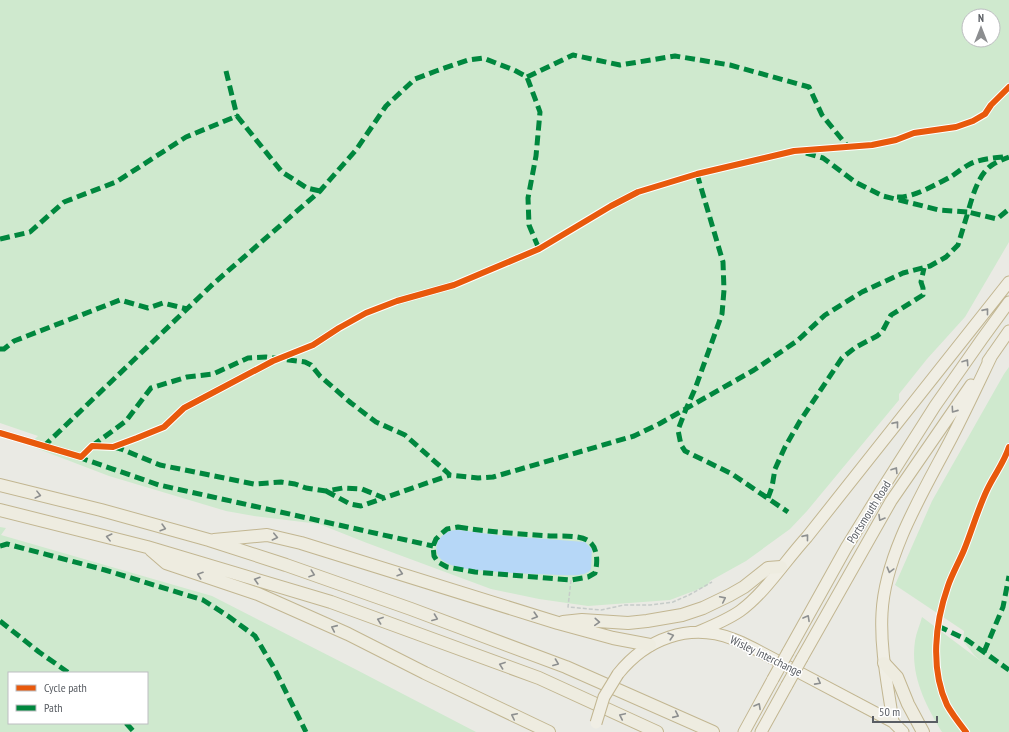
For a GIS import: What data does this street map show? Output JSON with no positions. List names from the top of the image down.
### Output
{
  "streets": {
    "highway": ["Portsmouth Road", "Wisley Interchange"]
  },
  "one_way": ["Wisley Interchange"],
  "legend": ["Cycle path", "Path"],
  "scale_bar": "50 m",
  "north": "top"
}
